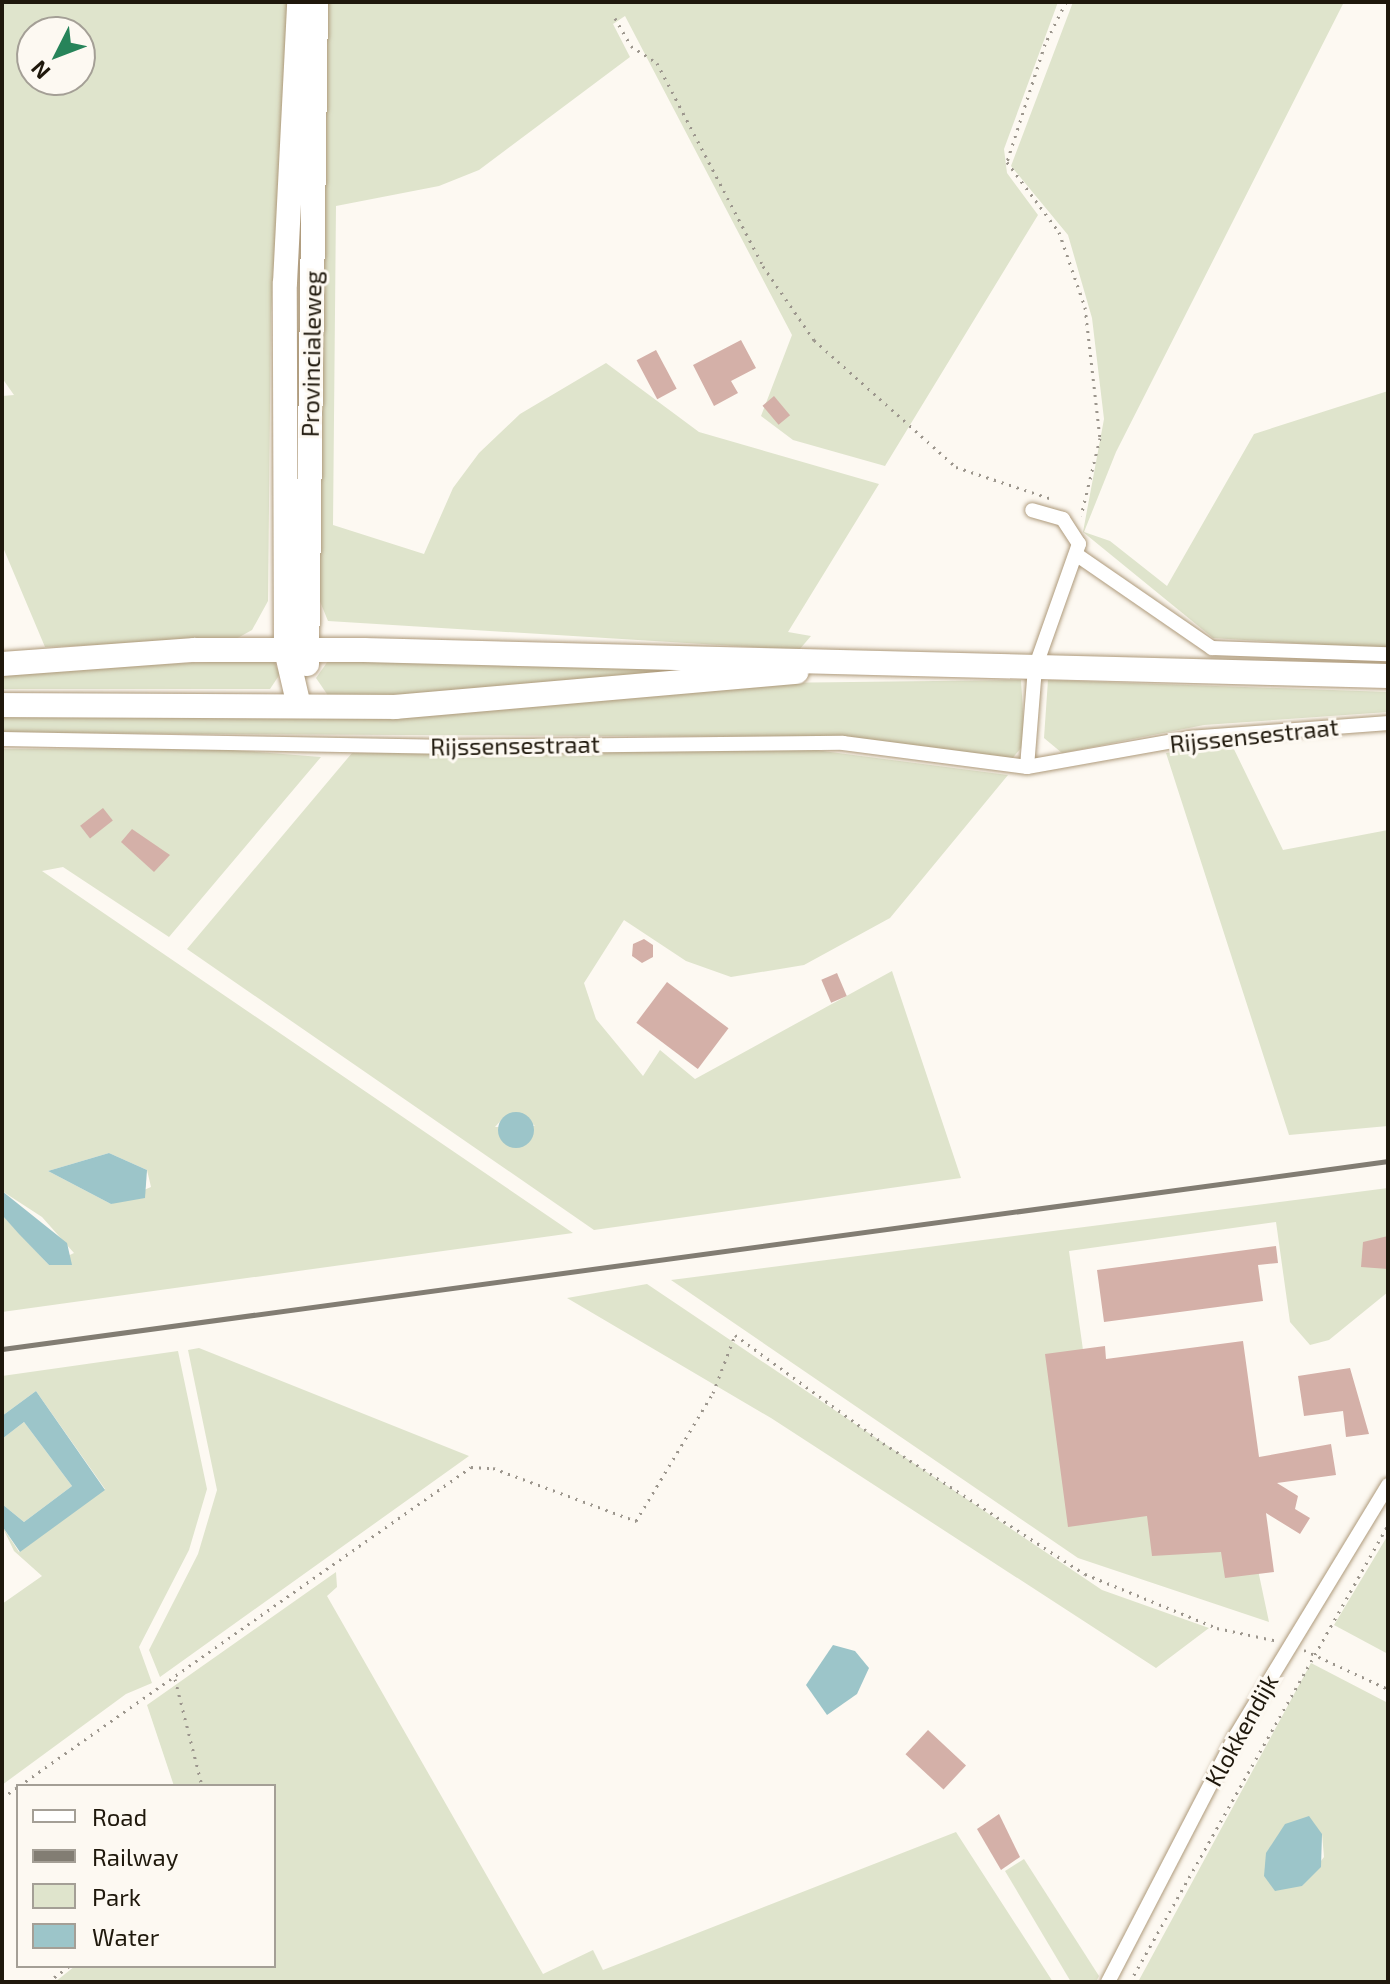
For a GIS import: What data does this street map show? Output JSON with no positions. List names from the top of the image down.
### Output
{
  "streets": {
    "main road": ["Provincialeweg", "Rijssensestraat"],
    "street": ["Klokkendijk"]
  },
  "crossings": [
    ["Provincialeweg", "Rijssensestraat"]
  ],
  "legend": [
    "Road",
    "Railway",
    "Park",
    "Water"
  ],
  "north": "bottom left"
}
